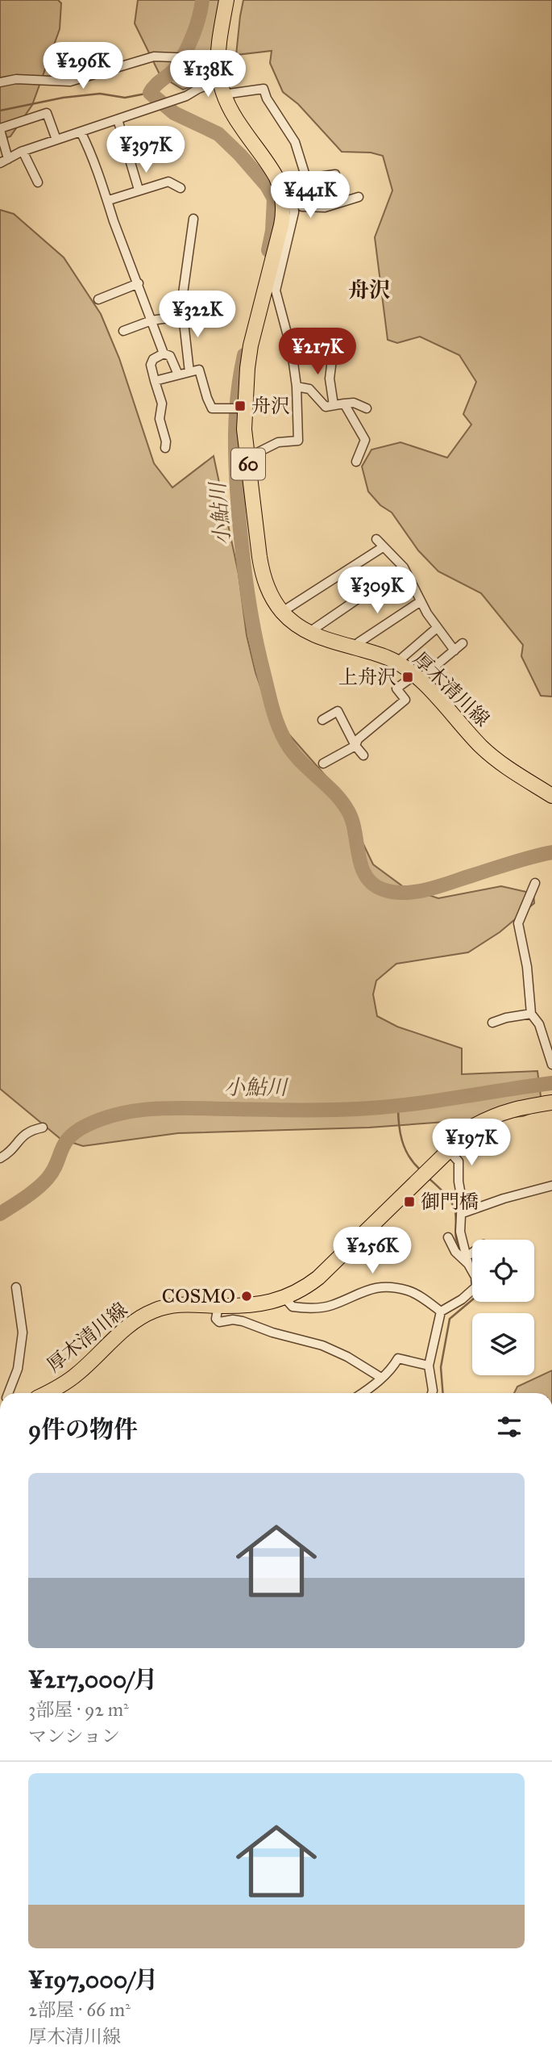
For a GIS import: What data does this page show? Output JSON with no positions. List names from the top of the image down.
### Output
{
  "streets": {
    "main road": ["60", "厚木清川線"]
  },
  "districts": ["舟沢"],
  "water": ["小鮎川"],
  "places": {
    "transit": ["舟沢", "上舟沢", "御門橋"],
    "other": ["COSMO"]
  },
  "page": {
    "price": [
      "¥296K",
      "¥138K",
      "¥397K",
      "¥441K",
      "¥322K",
      "¥217K",
      "¥309K",
      "¥197K",
      "¥256K"
    ],
    "heading": "9件の物件",
    "list": [
      {
        "name": "¥217,000/月",
        "note": "3部屋 · 92 m² · マンション"
      },
      {
        "name": "¥197,000/月",
        "note": "2部屋 · 66 m² · 厚木清川線"
      }
    ]
  }
}
